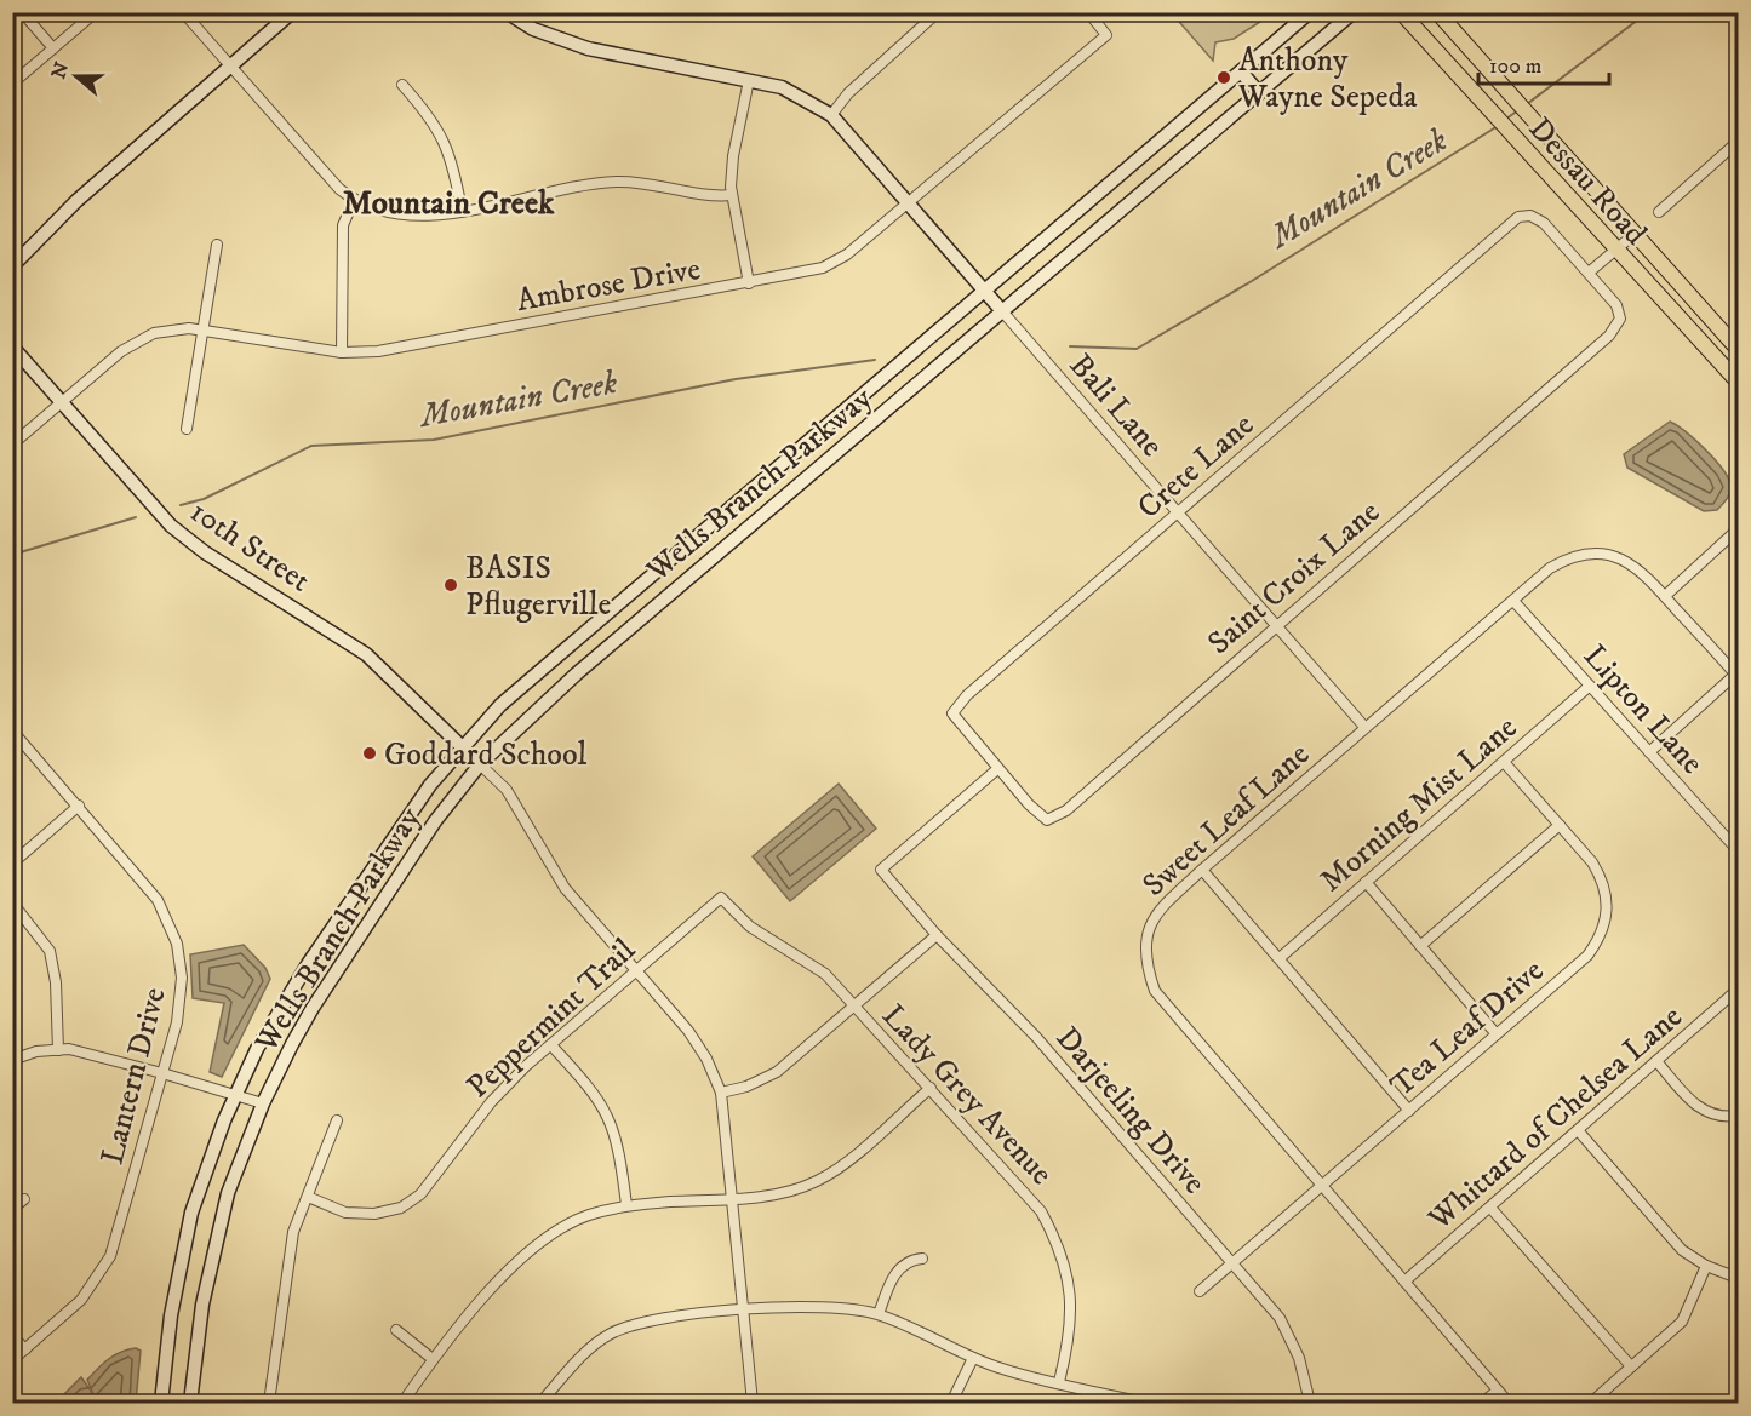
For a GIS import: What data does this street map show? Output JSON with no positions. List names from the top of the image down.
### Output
{
  "streets": {
    "main road": ["Dessau Road", "Wells Branch Parkway", "10th Street"],
    "street": [
      "Ambrose Drive",
      "Bali Lane",
      "Crete Lane",
      "Saint Croix Lane",
      "Lipton Lane",
      "Morning Mist Lane",
      "Sweet Leaf Lane",
      "Peppermint Trail",
      "Tea Leaf Drive",
      "Lantern Drive",
      "Lady Grey Avenue",
      "Darjeeling Drive",
      "Whittard of Chelsea Lane"
    ]
  },
  "crossings": [
    ["Ambrose Drive", "10th Street"],
    ["Bali Lane", "Crete Lane"],
    ["Bali Lane", "Wells Branch Parkway"],
    ["Bali Lane", "Saint Croix Lane"],
    ["Bali Lane", "Sweet Leaf Lane"],
    ["Crete Lane", "Saint Croix Lane"],
    ["Crete Lane", "Darjeeling Drive"],
    ["Wells Branch Parkway", "10th Street"],
    ["Saint Croix Lane", "Darjeeling Drive"],
    ["Lipton Lane", "Morning Mist Lane"],
    ["Lipton Lane", "Sweet Leaf Lane"],
    ["Morning Mist Lane", "Tea Leaf Drive"],
    ["Sweet Leaf Lane", "Tea Leaf Drive"],
    ["Sweet Leaf Lane", "Whittard of Chelsea Lane"],
    ["Peppermint Trail", "Lady Grey Avenue"],
    ["Tea Leaf Drive", "Darjeeling Drive"]
  ],
  "districts": ["Mountain Creek"],
  "water": ["Mountain Creek"],
  "places": ["Anthony Wayne Sepeda", "BASIS Pflugerville", "Goddard School"],
  "scale_bar": "100 m",
  "north": "left"
}
